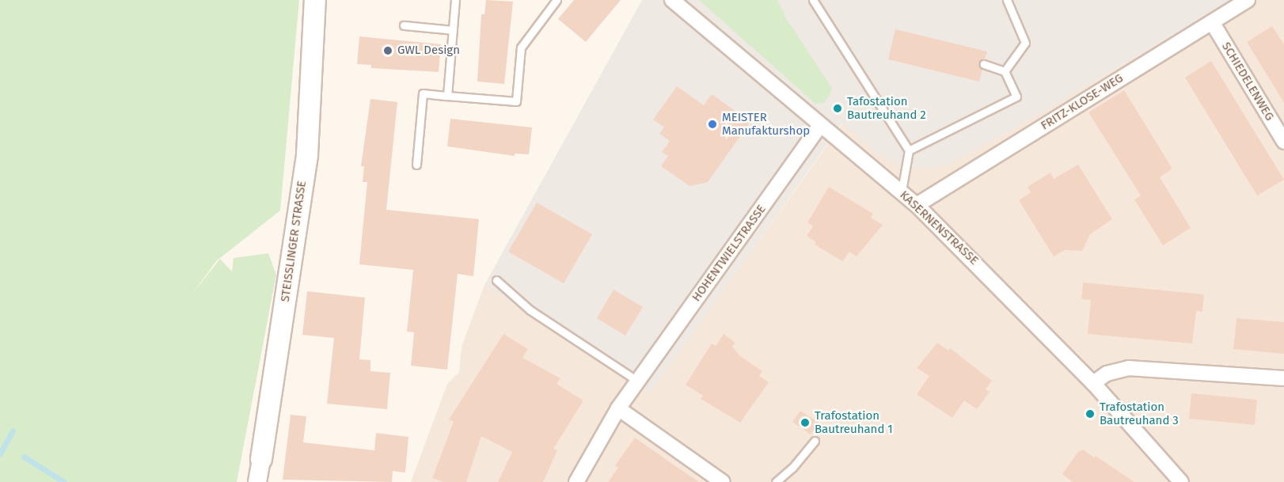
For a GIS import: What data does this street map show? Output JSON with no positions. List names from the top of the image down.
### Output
{
  "streets": {
    "main road": ["STEISSLINGER STRASSE"],
    "street": [
      "SCHIEDELENWEG",
      "FRITZ-KLOSE-WEG",
      "KASERNENSTRASSE",
      "HOHENTWIELSTRASSE"
    ]
  },
  "crossings": [
    ["SCHIEDELENWEG", "FRITZ-KLOSE-WEG"],
    ["FRITZ-KLOSE-WEG", "KASERNENSTRASSE"],
    ["KASERNENSTRASSE", "HOHENTWIELSTRASSE"]
  ],
  "places": [
    "GWL Design",
    "Tafostation Bautreuhand 2",
    "MEISTER Manufakturshop",
    "Trafostation Bautreuhand 3",
    "Trafostation Bautreuhand 1"
  ]
}
